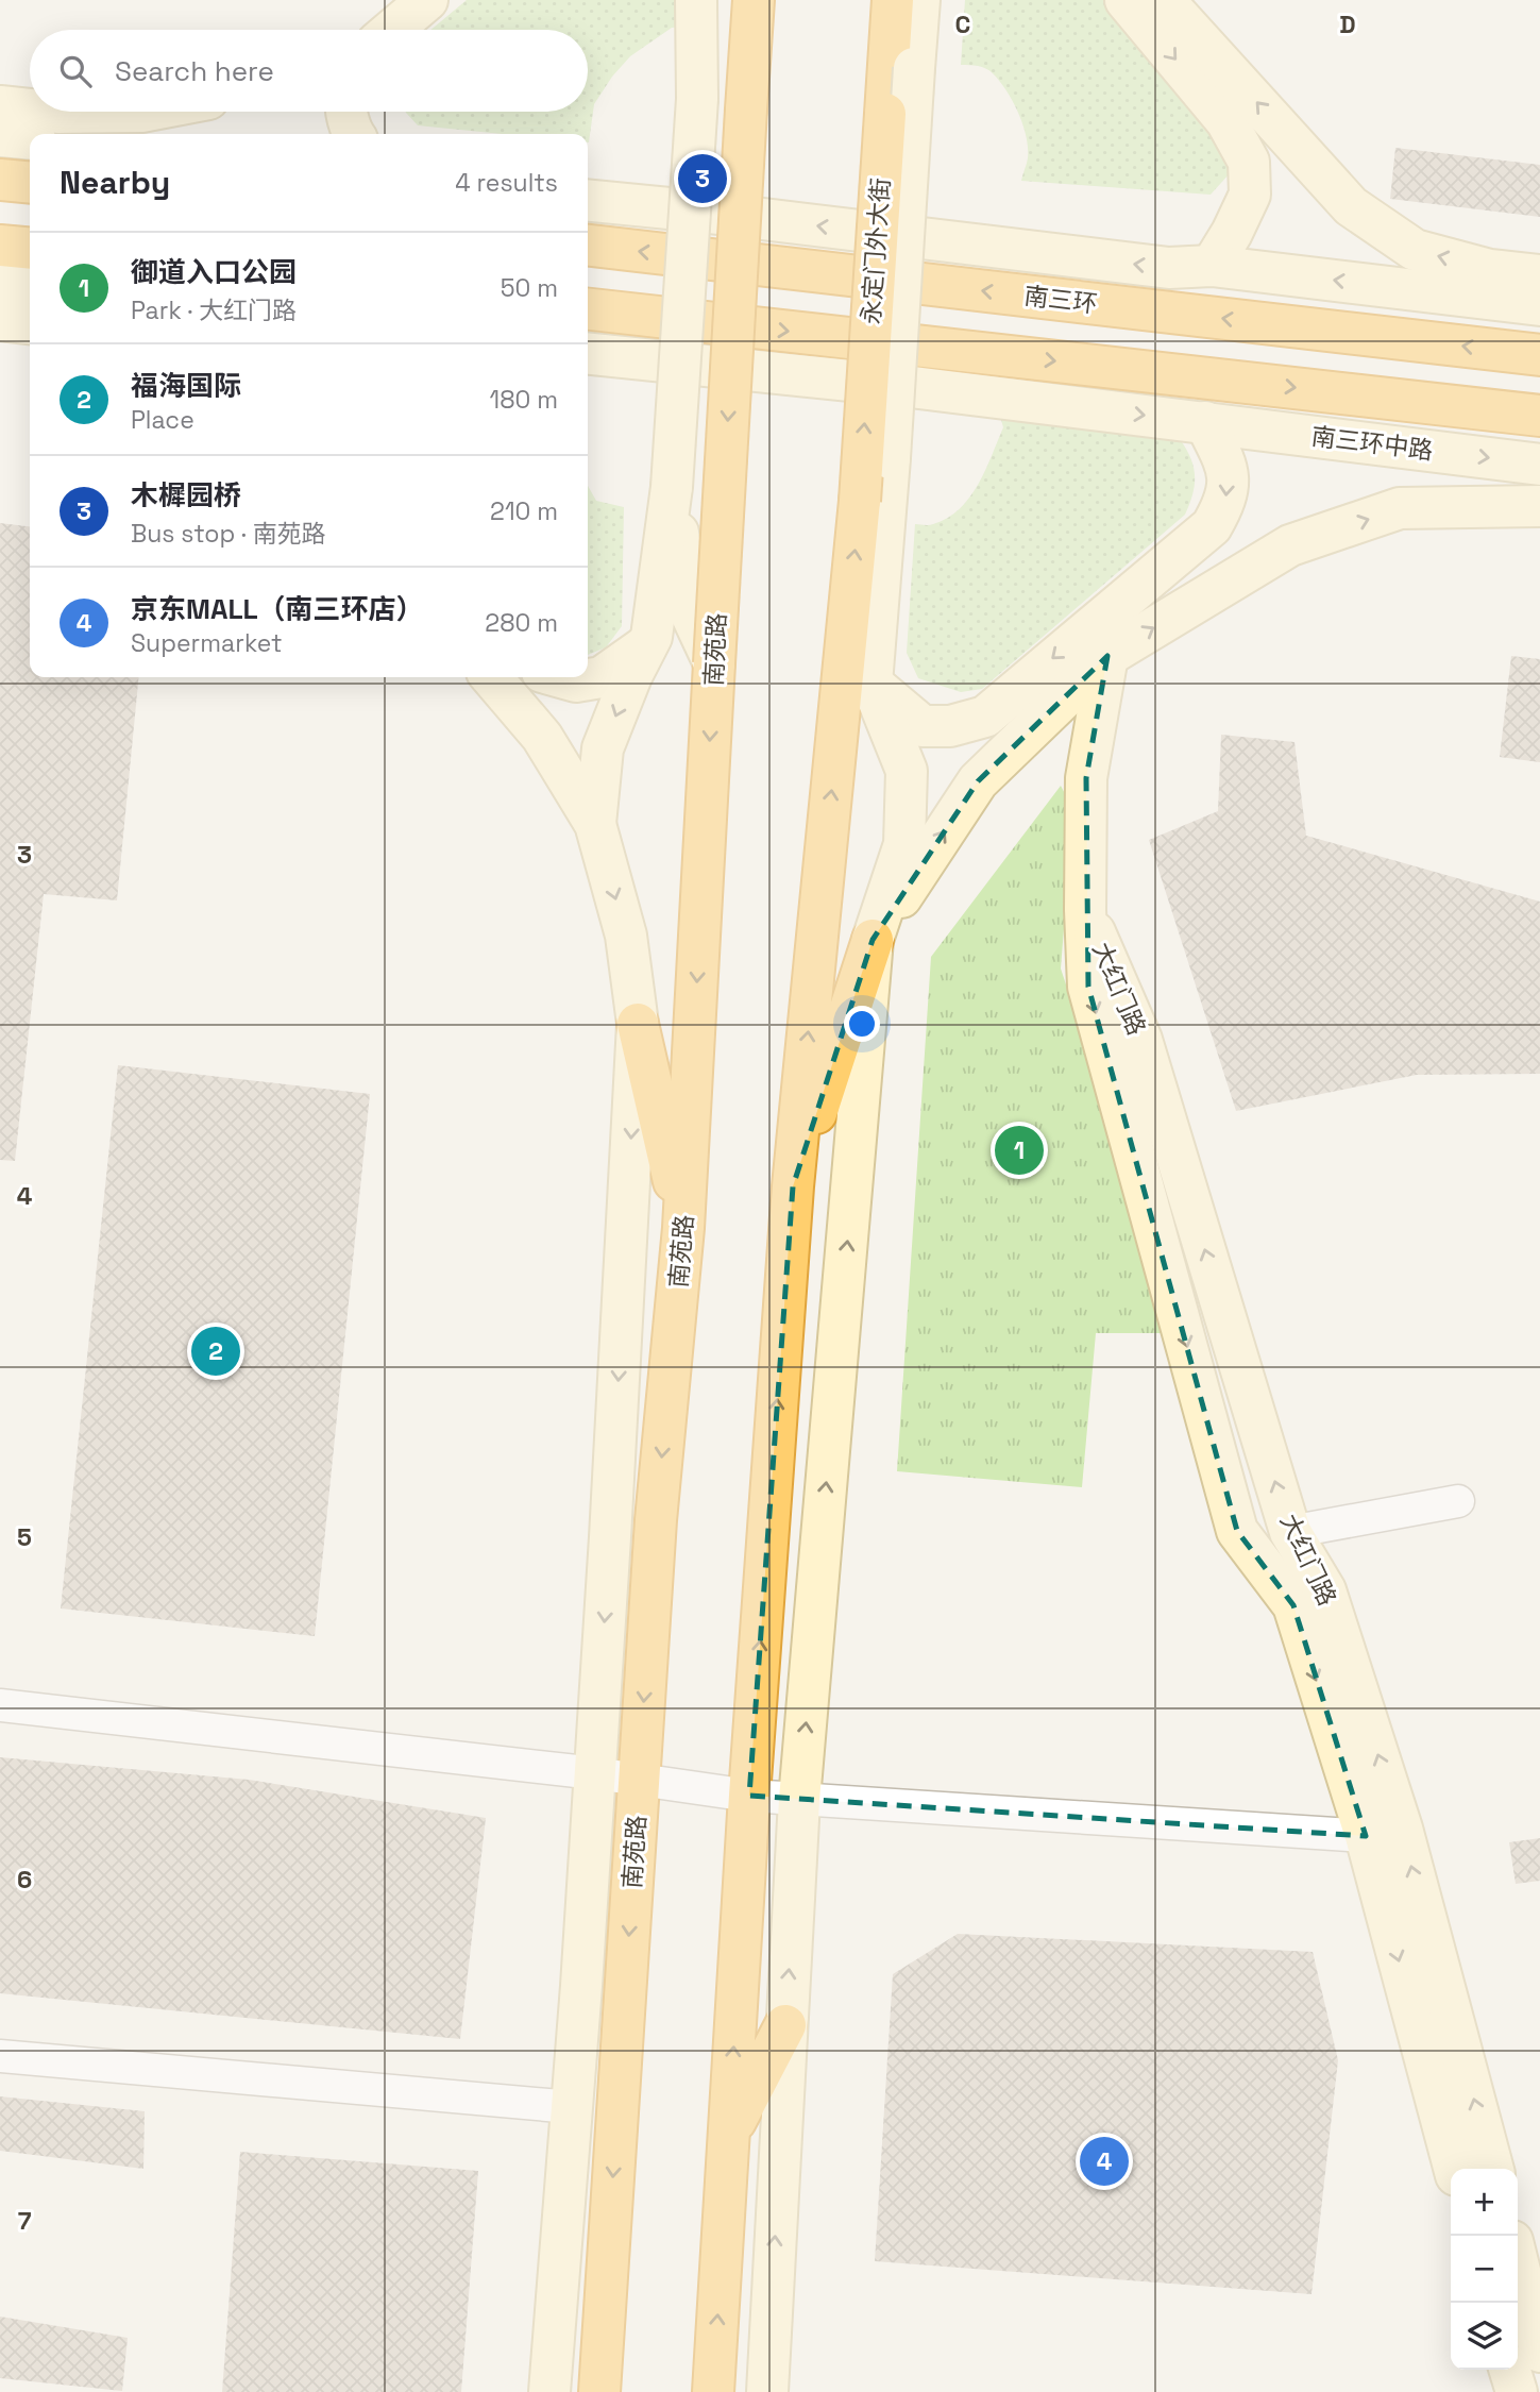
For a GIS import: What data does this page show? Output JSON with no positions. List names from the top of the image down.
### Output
{
  "streets": {
    "highway": ["永定门外大街", "南三环", "南苑路"],
    "street": ["南三环中路", "大红门路"]
  },
  "page": {
    "search": "Search here",
    "heading": ["Nearby", "4 results"],
    "pins": [
      "3",
      "1",
      "2",
      "4"
    ],
    "list": [
      {
        "mark": "1",
        "name": "御道入口公园",
        "note": "Park · 大红门路",
        "value": "50 m"
      },
      {
        "mark": "2",
        "name": "福海国际",
        "note": "Place",
        "value": "180 m"
      },
      {
        "mark": "3",
        "name": "木樨园桥",
        "note": "Bus stop · 南苑路",
        "value": "210 m"
      },
      {
        "mark": "4",
        "name": "京东MALL（南三环店）",
        "note": "Supermarket",
        "value": "280 m"
      }
    ],
    "map_buttons": ["+", "−"]
  },
  "grid": {
    "columns": ["C", "D"],
    "rows": [
      "3",
      "4",
      "5",
      "6",
      "7"
    ]
  }
}
